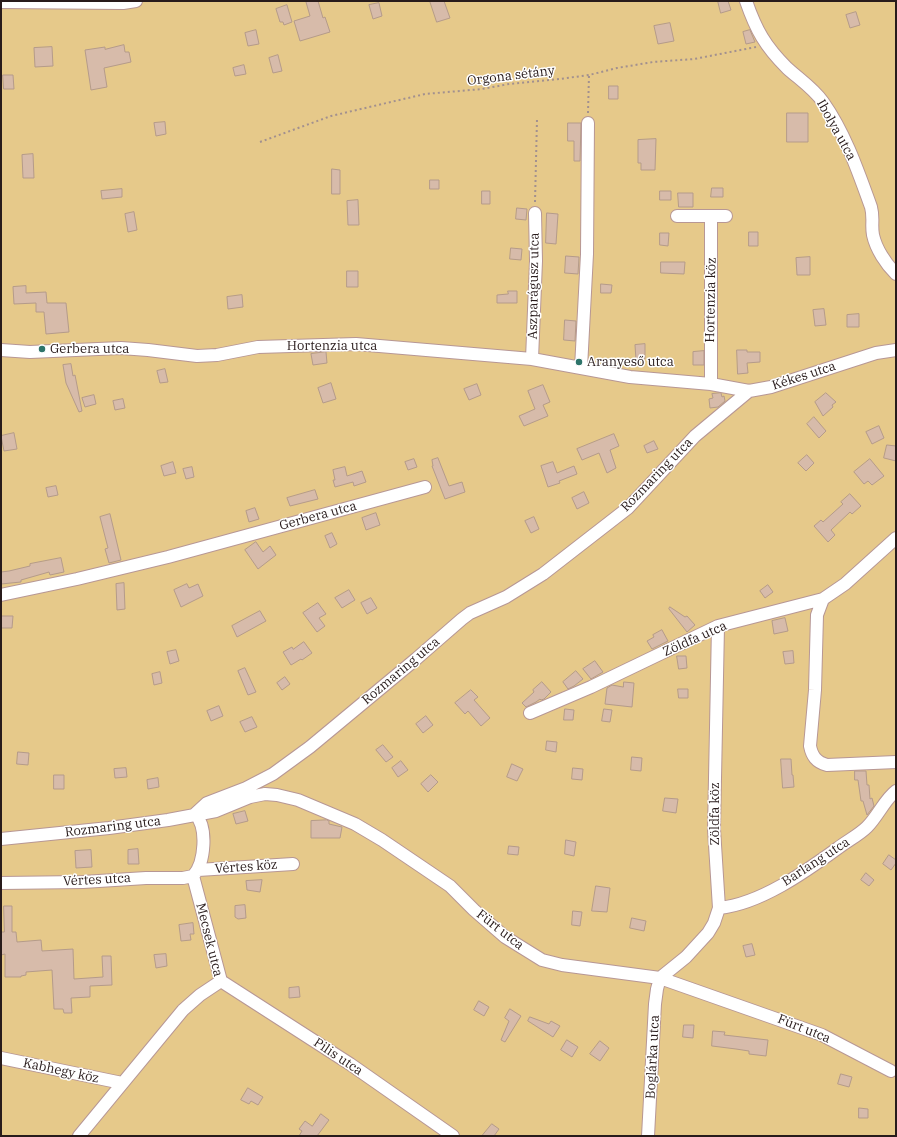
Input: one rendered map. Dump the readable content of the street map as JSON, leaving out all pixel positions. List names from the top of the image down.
{
  "streets": {
    "street": [
      "Ibolya utca",
      "Aszparágusz utca",
      "Hortenzia köz",
      "Hortenzia utca",
      "Kékes utca",
      "Rozmaring utca",
      "Gerbera utca",
      "Zöldfa utca",
      "Zöldfa köz",
      "Barlang utca",
      "Vértes köz",
      "Vértes utca",
      "Fürt utca",
      "Mecsek utca",
      "Pilis utca",
      "Boglárka utca",
      "Kabhegy köz"
    ],
    "path": ["Orgona sétány"]
  },
  "crossings": [
    ["Orgona sétány", "Ibolya utca"],
    ["Aszparágusz utca", "Hortenzia utca"],
    ["Hortenzia köz", "Hortenzia utca"],
    ["Hortenzia köz", "Kékes utca"],
    ["Hortenzia utca", "Kékes utca"],
    ["Kékes utca", "Rozmaring utca"],
    ["Rozmaring utca", "Fürt utca"],
    ["Rozmaring utca", "Mecsek utca"],
    ["Zöldfa utca", "Zöldfa köz"],
    ["Zöldfa köz", "Barlang utca"],
    ["Zöldfa köz", "Fürt utca"],
    ["Zöldfa köz", "Boglárka utca"],
    ["Vértes köz", "Vértes utca"],
    ["Vértes köz", "Mecsek utca"],
    ["Vértes utca", "Mecsek utca"],
    ["Fürt utca", "Mecsek utca"],
    ["Fürt utca", "Boglárka utca"],
    ["Mecsek utca", "Pilis utca"],
    ["Mecsek utca", "Kabhegy köz"]
  ],
  "places": ["Gerbera utca", "Aranyeső utca"]
}
